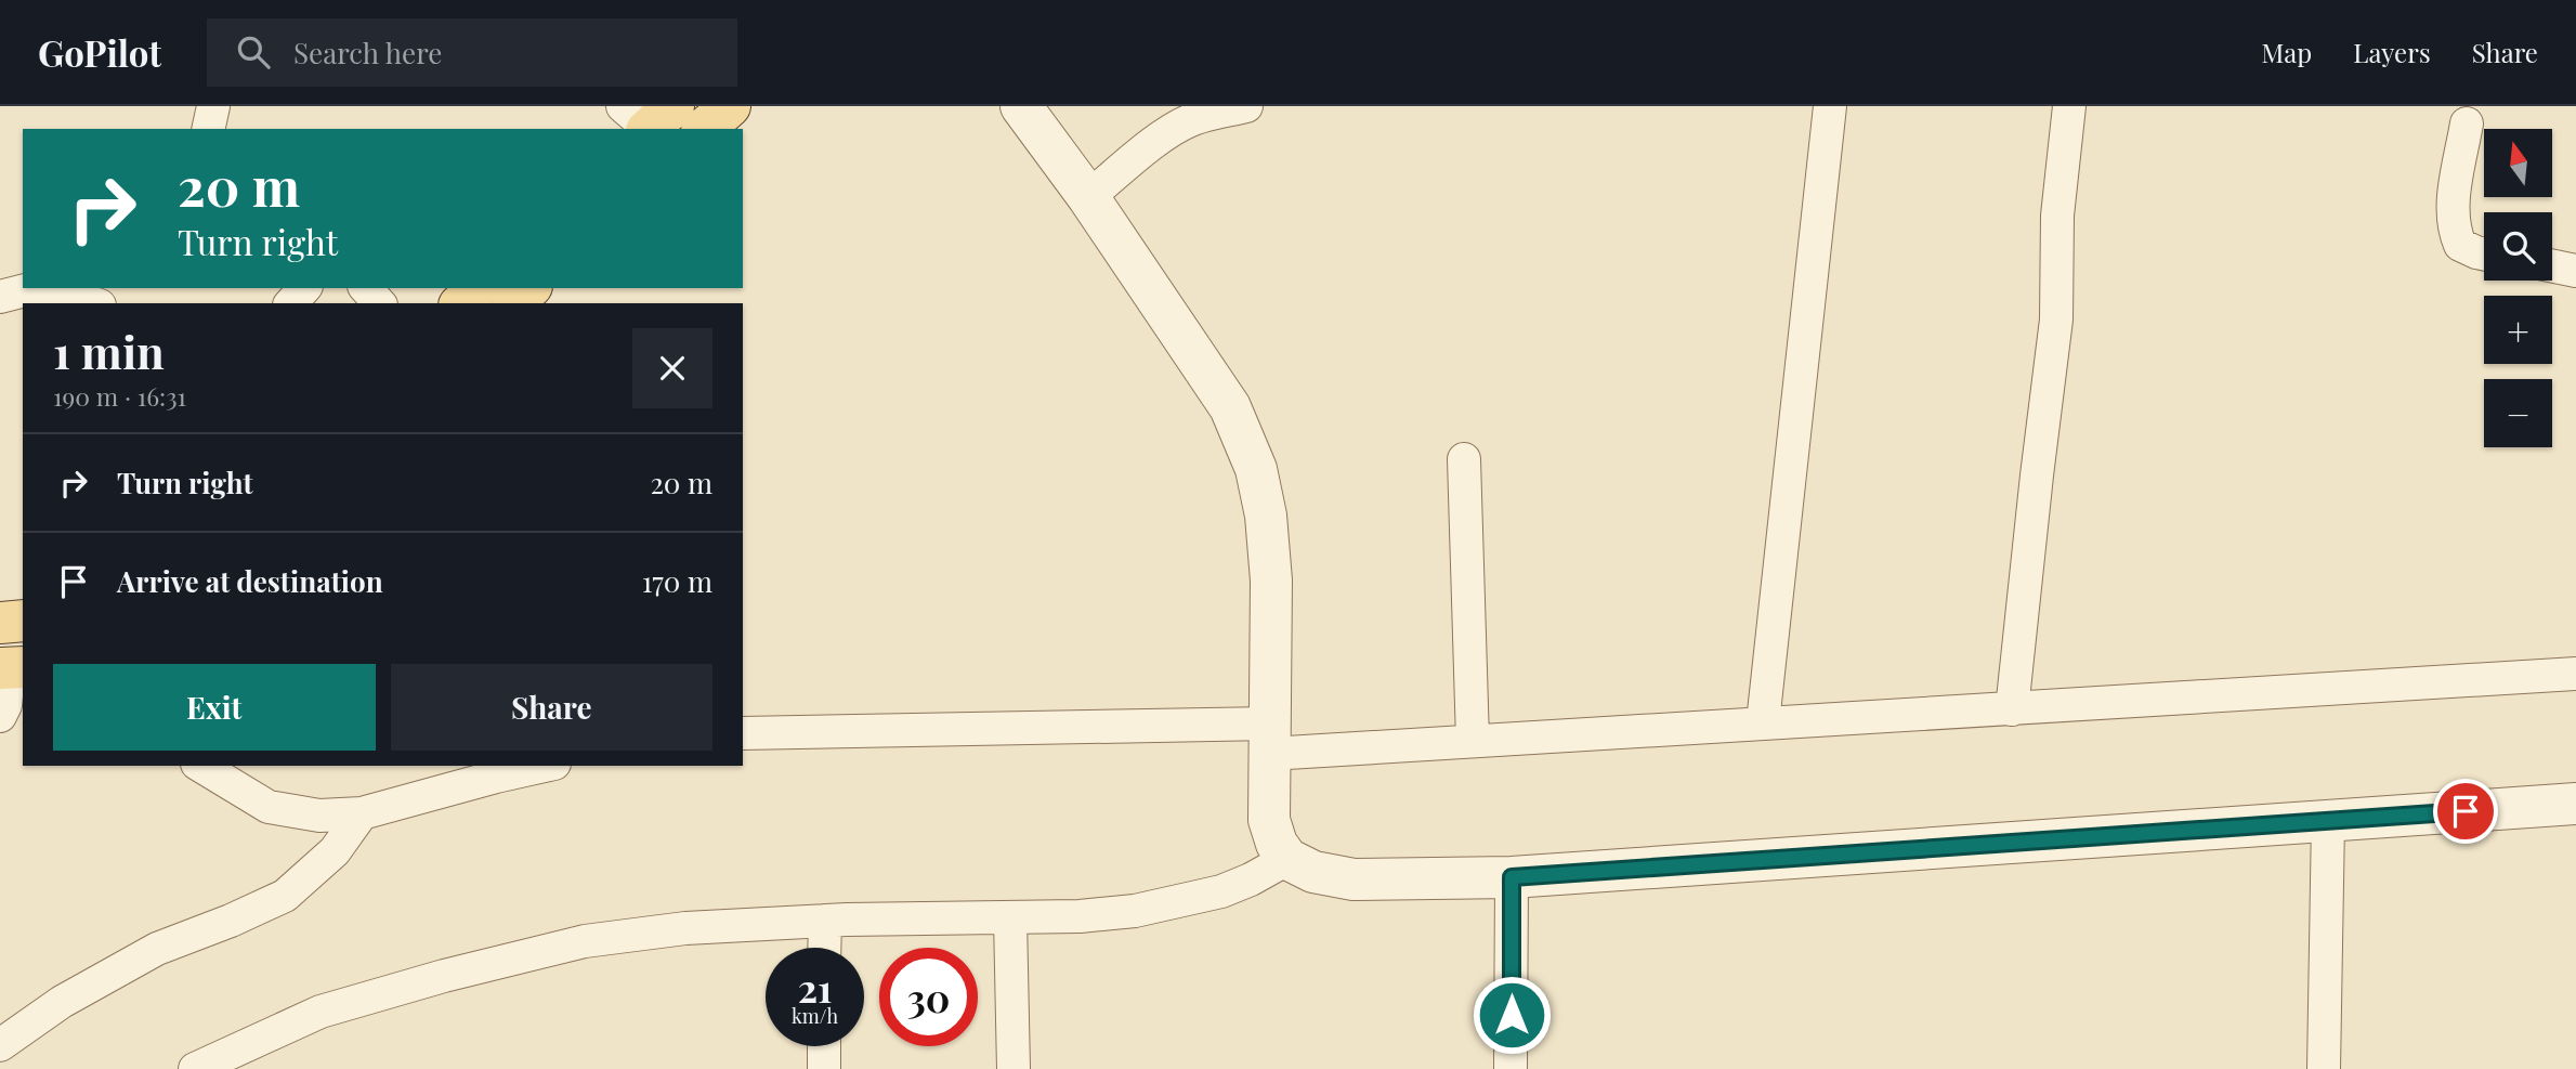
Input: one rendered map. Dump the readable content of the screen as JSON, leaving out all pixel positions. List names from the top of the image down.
{
  "north": "top",
  "page": {
    "header": "GoPilot",
    "search": "Search here",
    "nav": ["Map", "Layers", "Share"],
    "map_buttons": ["+", "−"],
    "turn": ["20 m", "Turn right"],
    "heading": ["1 min", "190 m · 16:31"],
    "list": [
      {
        "name": "Turn right",
        "value": "20 m"
      },
      {
        "name": "Arrive at destination",
        "value": "170 m"
      }
    ],
    "buttons": ["Exit", "Share"],
    "speed": "21 km/h",
    "limit": "30"
  }
}
